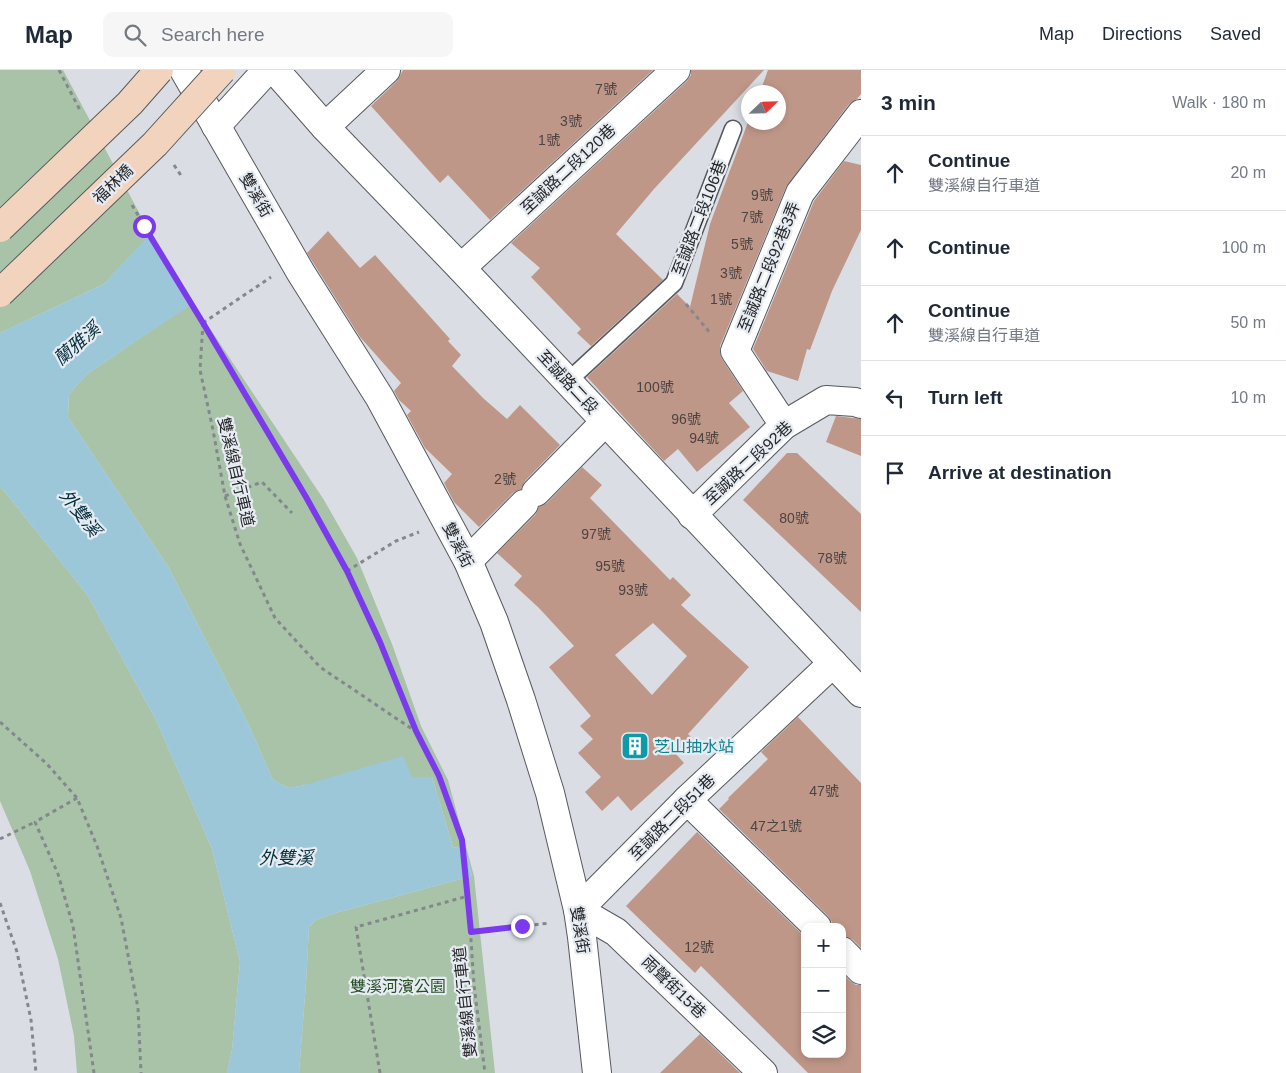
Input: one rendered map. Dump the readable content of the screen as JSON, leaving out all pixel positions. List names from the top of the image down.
{
  "streets": {
    "main road": ["福林橋"],
    "street": [
      "至誠路二段120巷",
      "雙溪街",
      "至誠路二段92巷3弄",
      "至誠路二段",
      "至誠路二段92巷",
      "至誠路二段51巷",
      "雨聲街15巷"
    ],
    "lane": ["至誠路二段106巷"],
    "path": ["雙溪線自行車道"]
  },
  "crossings": [
    ["至誠路二段120巷", "至誠路二段"],
    ["雙溪街", "至誠路二段51巷"],
    ["雙溪街", "雨聲街15巷"],
    ["至誠路二段106巷", "至誠路二段"],
    ["至誠路二段92巷3弄", "至誠路二段92巷"],
    ["至誠路二段", "至誠路二段92巷"],
    ["至誠路二段", "至誠路二段51巷"],
    ["至誠路二段51巷", "雨聲街15巷"]
  ],
  "water": ["蘭雅溪", "外雙溪"],
  "parks": ["雙溪河濱公園"],
  "places": {
    "building": ["芝山抽水站"]
  },
  "house_numbers": [
    "7號",
    "3號",
    "1號",
    "9號",
    "7號",
    "5號",
    "3號",
    "1號",
    "100號",
    "96號",
    "94號",
    "2號",
    "80號",
    "97號",
    "78號",
    "95號",
    "93號",
    "47號",
    "47之1號",
    "12號"
  ],
  "north": "top right",
  "page": {
    "header": "Map",
    "search": "Search here",
    "nav": ["Map", "Directions", "Saved"],
    "heading": ["3 min", "Walk · 180 m"],
    "list": [
      ["Continue", "雙溪線自行車道", "20 m"],
      ["Continue", "100 m"],
      ["Continue", "雙溪線自行車道", "50 m"],
      ["Turn left", "10 m"],
      "Arrive at destination"
    ],
    "map_buttons": ["+", "−"]
  }
}
